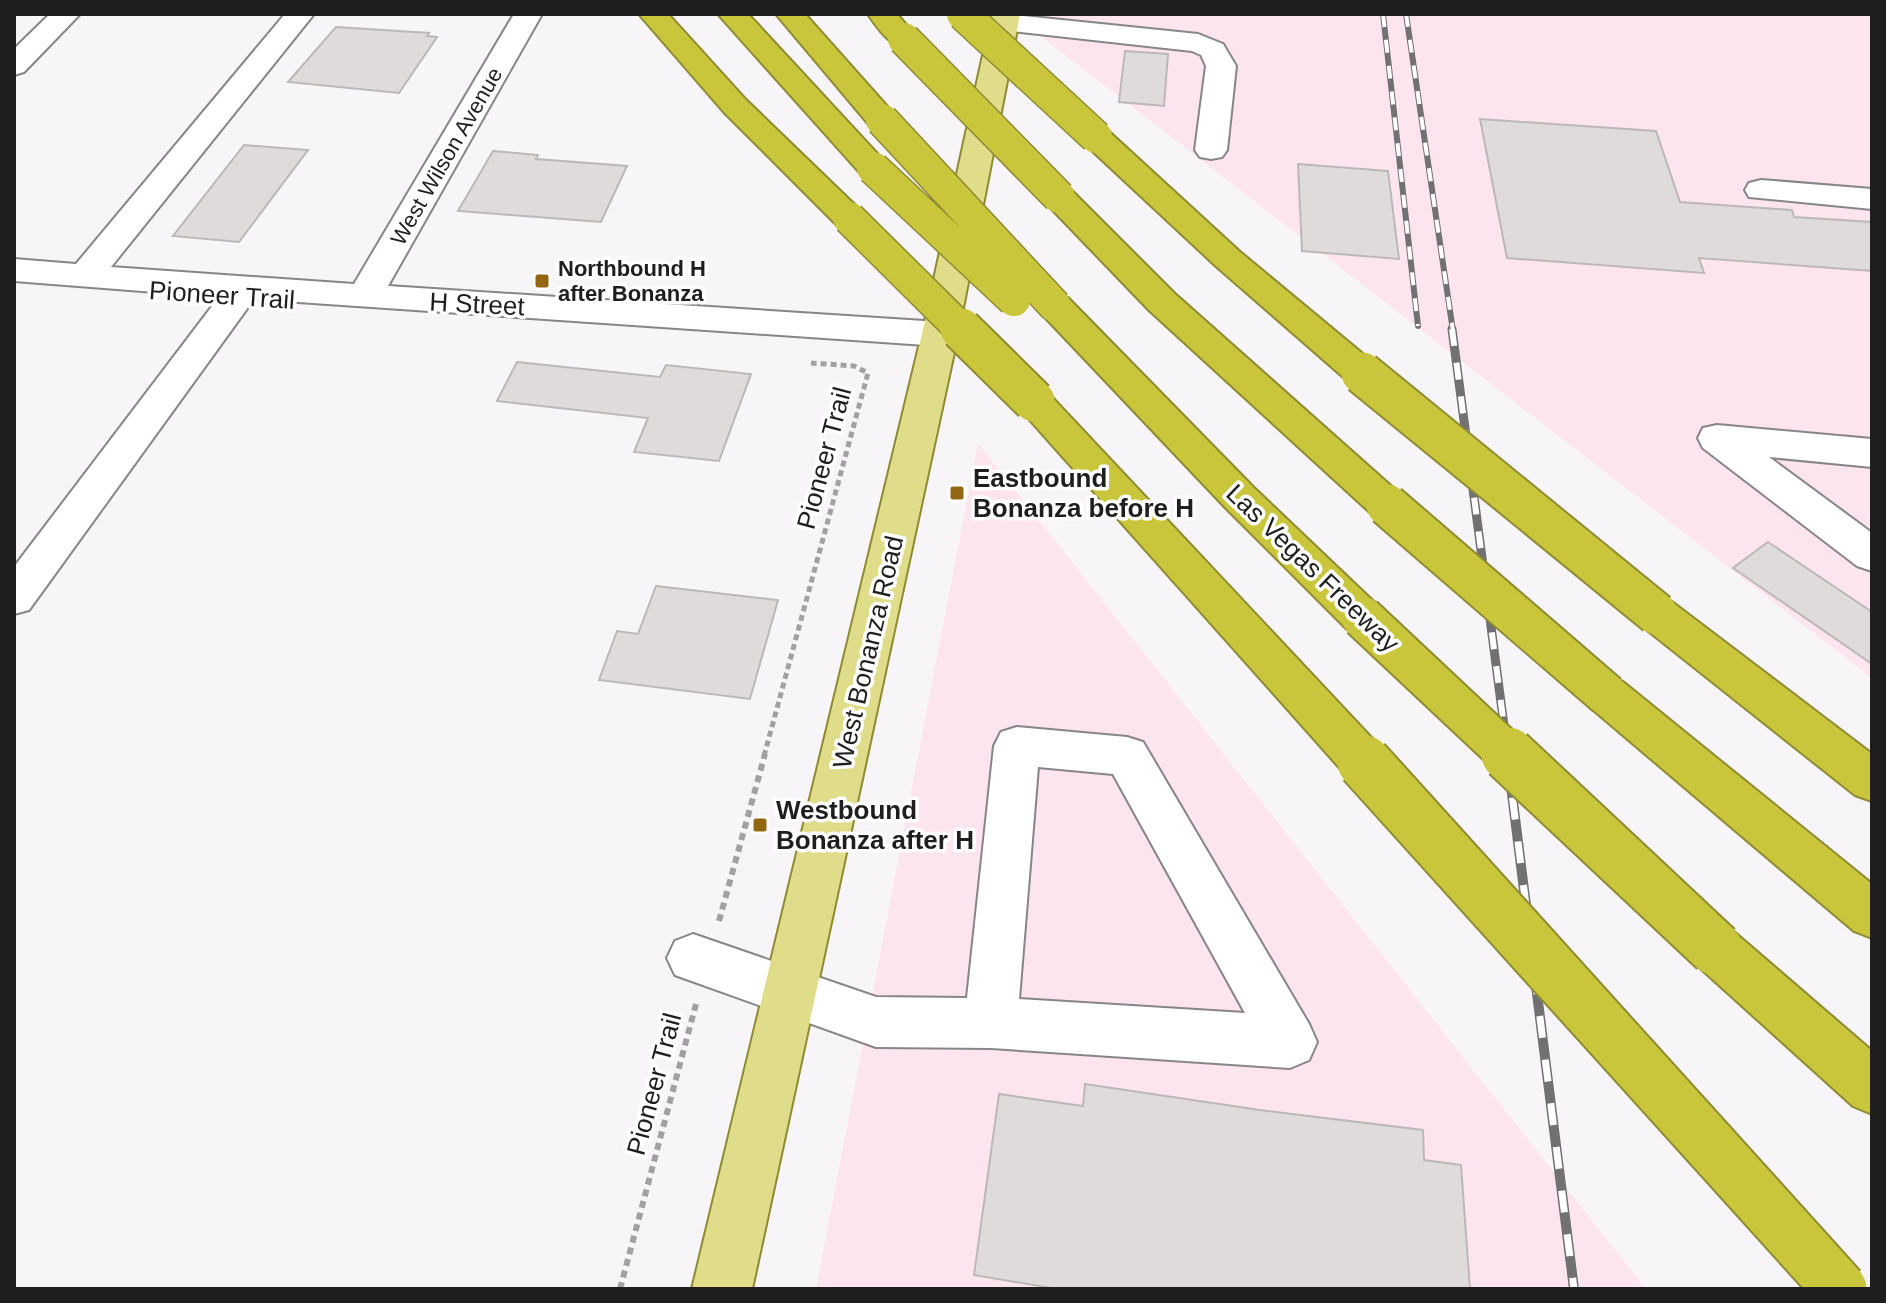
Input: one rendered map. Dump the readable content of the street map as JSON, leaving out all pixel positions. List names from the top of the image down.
{
  "streets": {
    "highway": ["Las Vegas Freeway"],
    "main road": ["West Bonanza Road"],
    "street": ["West Wilson Avenue", "H Street"],
    "path": ["Pioneer Trail"]
  },
  "crossings": [
    ["West Wilson Avenue", "H Street"],
    ["H Street", "West Bonanza Road"]
  ],
  "places": {
    "transit": ["Northbound H after Bonanza", "Eastbound Bonanza before H", "Westbound Bonanza after H"]
  }
}
